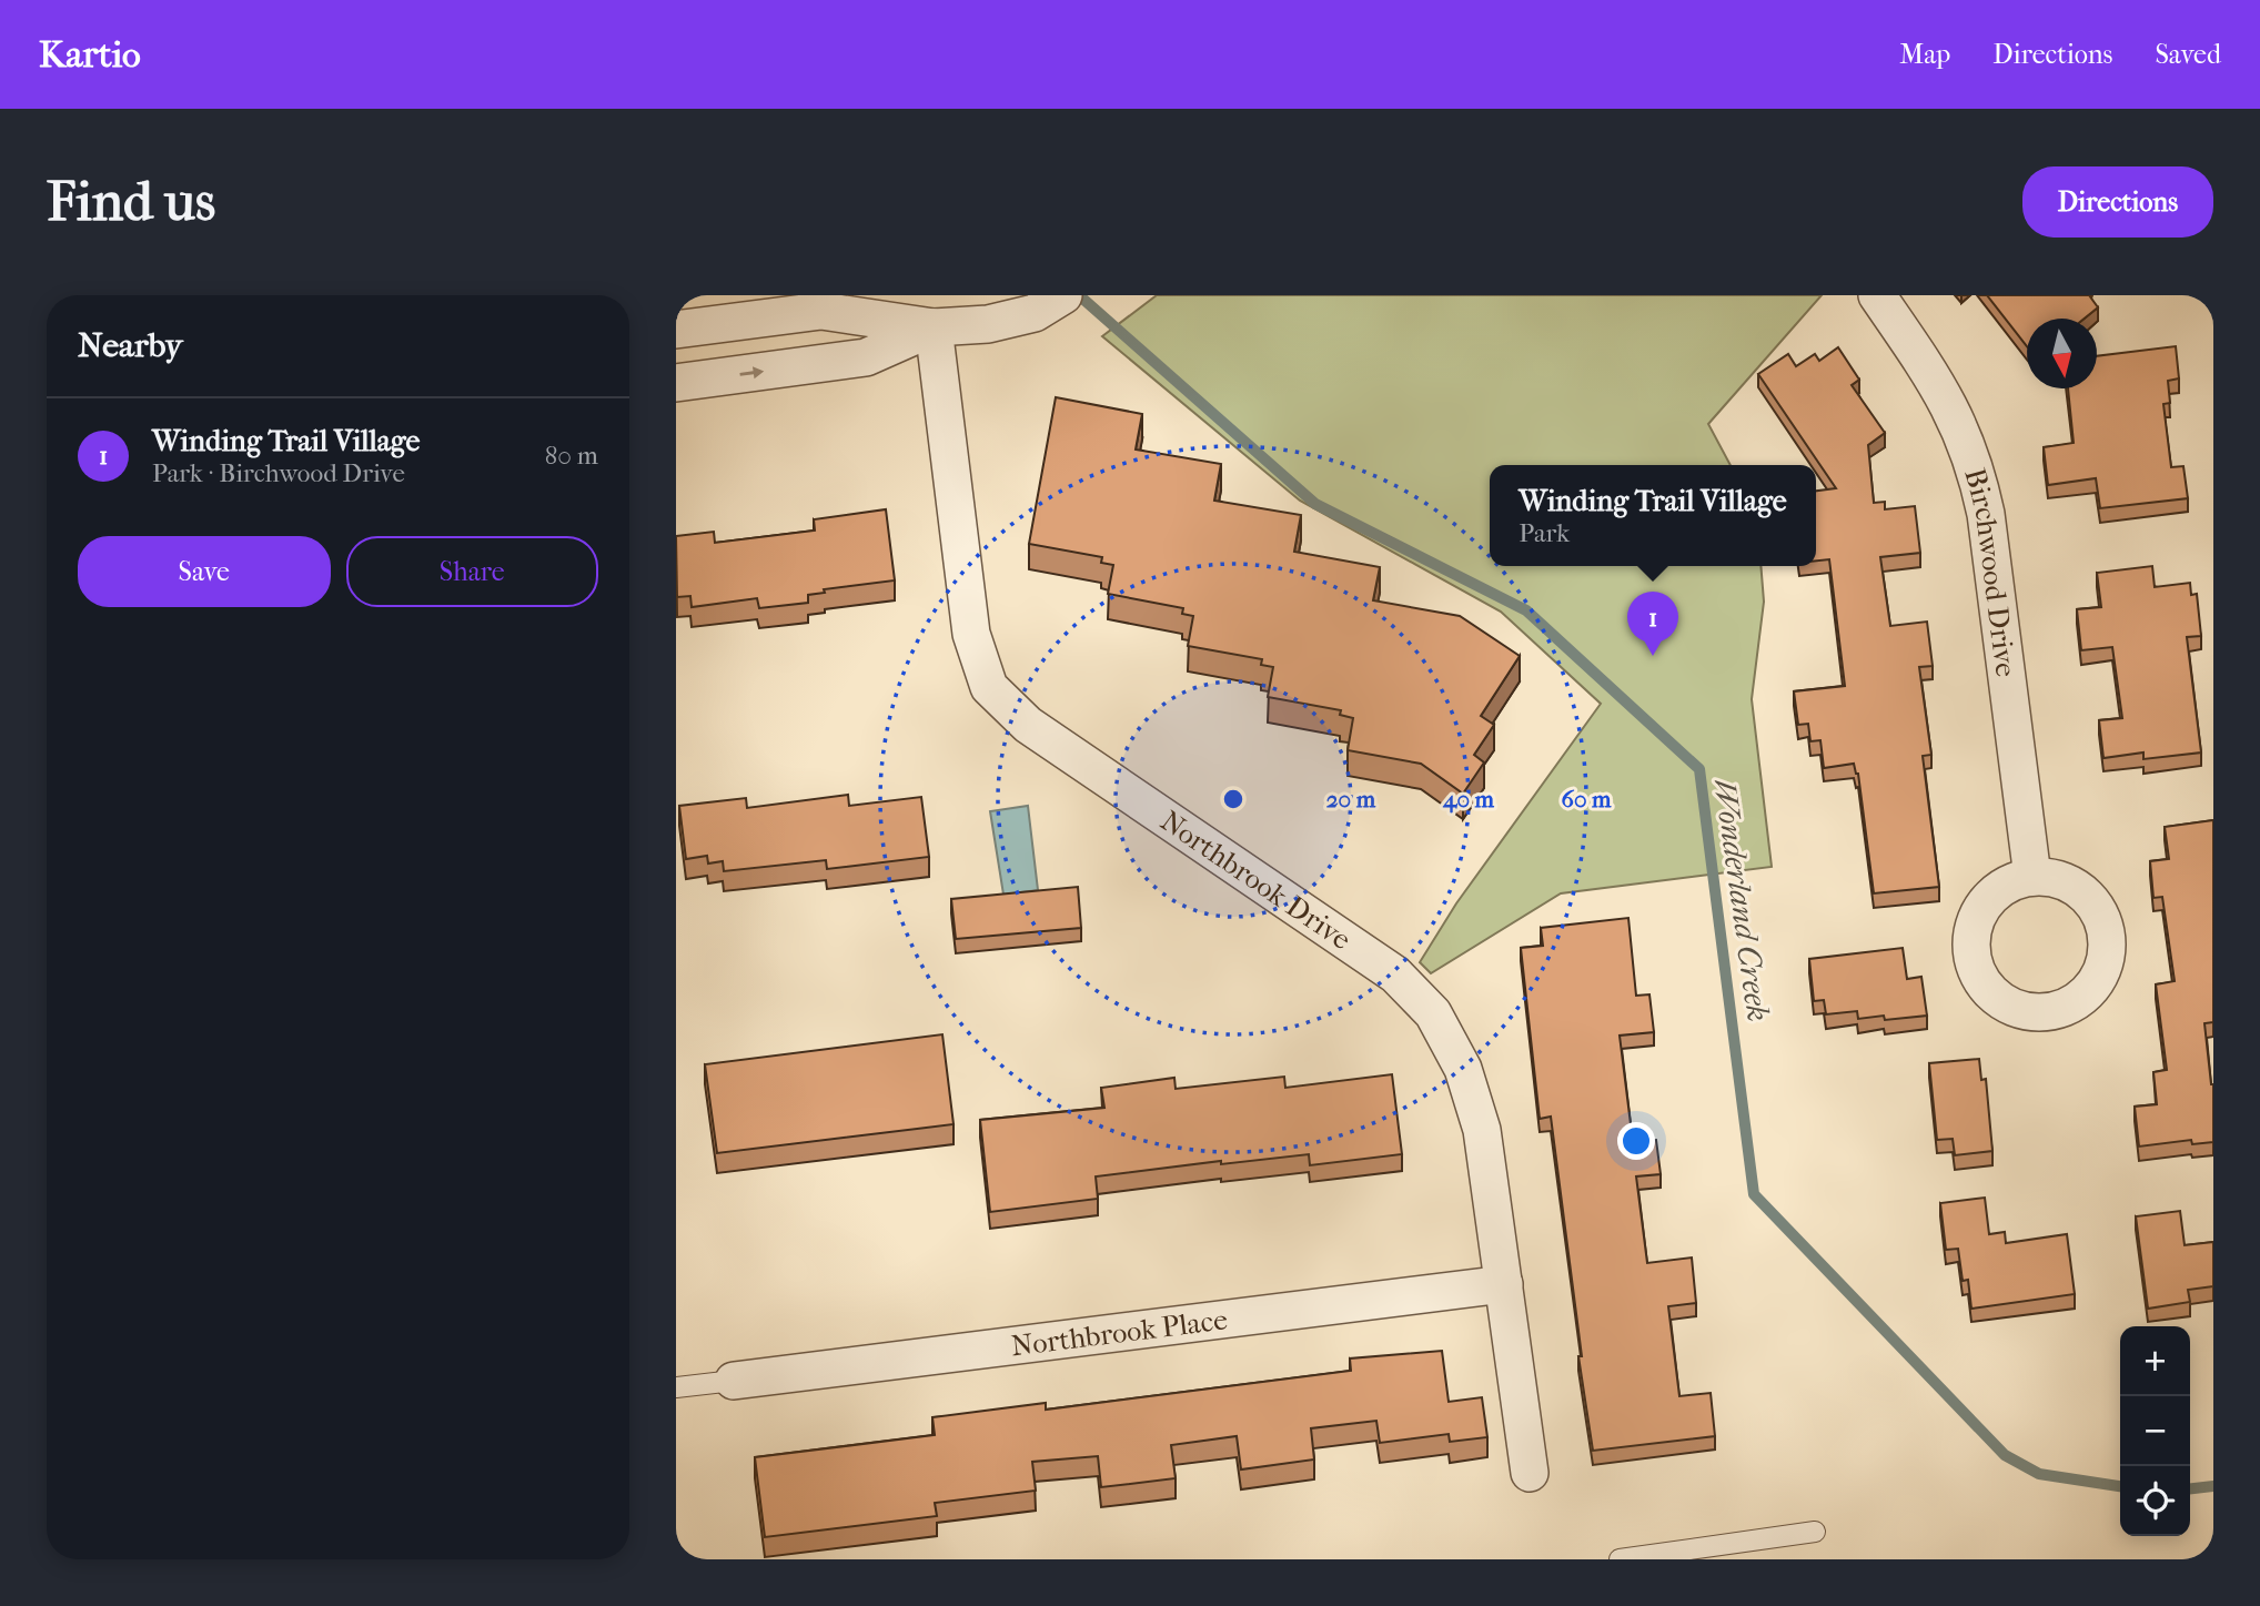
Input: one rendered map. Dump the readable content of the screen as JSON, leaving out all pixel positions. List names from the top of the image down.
{
  "streets": {
    "street": ["Birchwood Drive", "Northbrook Drive", "Northbrook Place"]
  },
  "crossings": [
    ["Northbrook Drive", "Northbrook Place"]
  ],
  "water": ["Wonderland Creek"],
  "north": "bottom",
  "page": {
    "header": "Kartio",
    "nav": ["Map", "Directions", "Saved"],
    "buttons": [
      "Directions",
      ["Save", "Share"]
    ],
    "title": "Find us",
    "heading": "Nearby",
    "list": [
      {
        "mark": "1",
        "name": "Winding Trail Village",
        "note": "Park · Birchwood Drive",
        "value": "80 m"
      }
    ],
    "popup": ["Winding Trail Village", "Park"],
    "pins": "1",
    "map_buttons": ["+", "−"]
  },
  "rings": ["20 m", "40 m", "60 m"]
}
